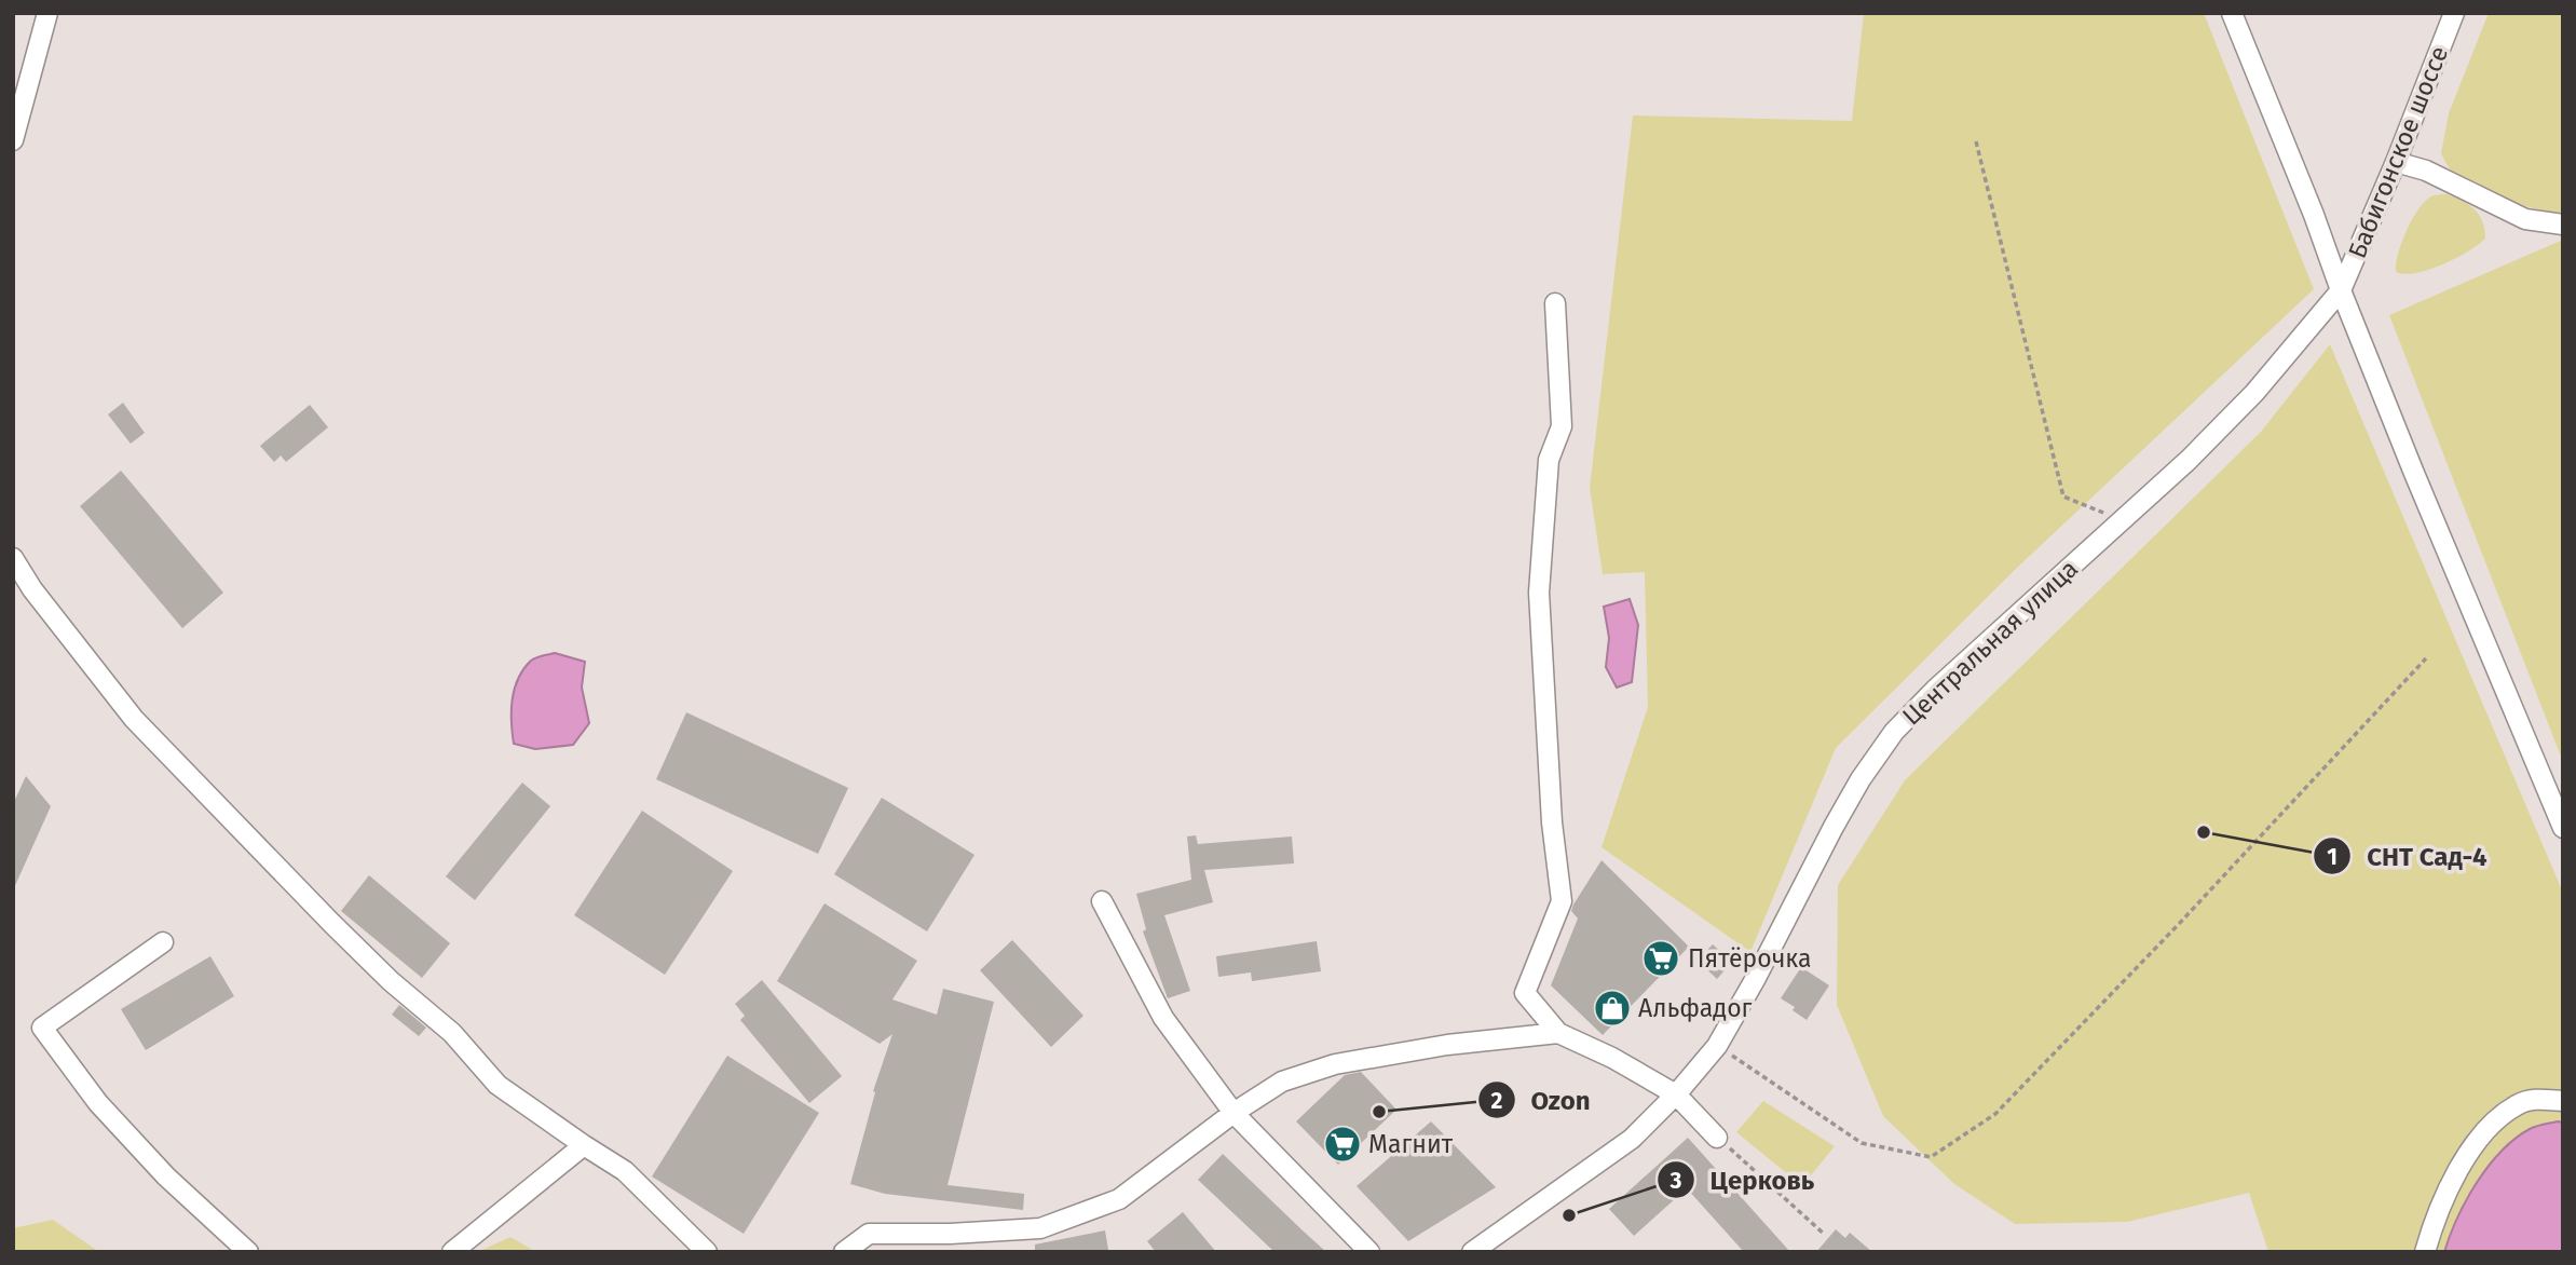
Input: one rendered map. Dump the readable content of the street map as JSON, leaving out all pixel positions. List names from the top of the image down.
{
  "streets": {
    "street": ["Бабигонское шоссе", "Центральная улица"]
  },
  "crossings": [
    ["Бабигонское шоссе", "Центральная улица"]
  ],
  "places": {
    "other": ["СНТ Сад-4", "Ozon", "Церковь"],
    "supermarket": ["Пятёрочка", "Магнит"],
    "shop": ["Альфадог"]
  }
}
